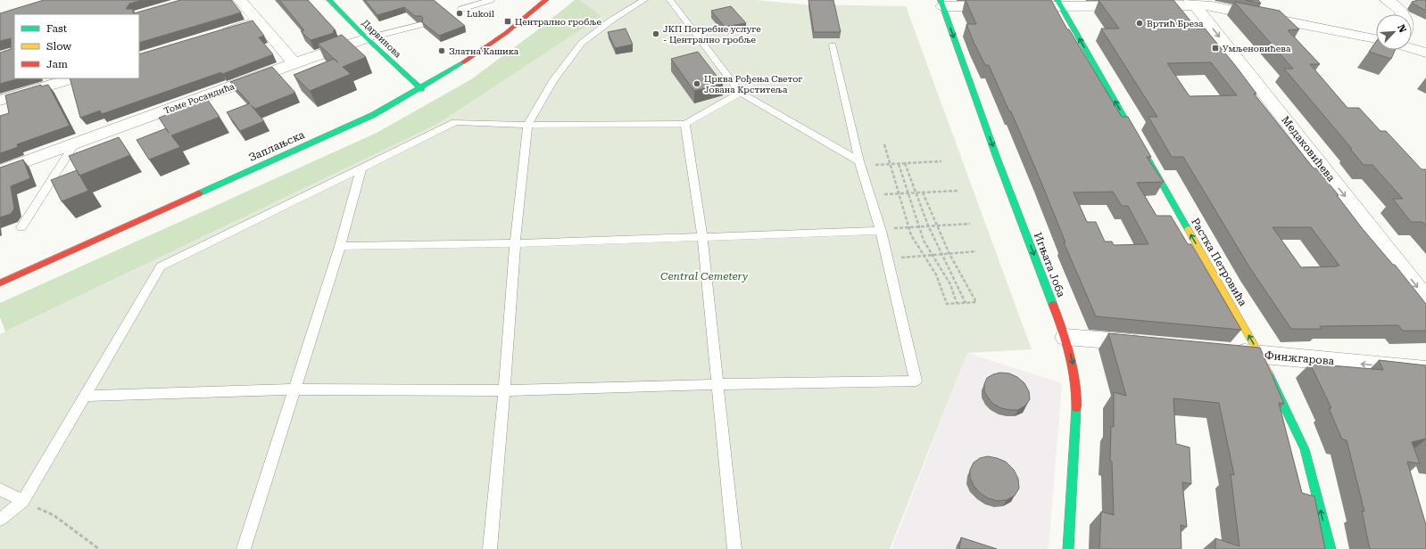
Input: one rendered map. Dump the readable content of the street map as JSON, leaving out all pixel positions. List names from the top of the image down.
{
  "streets": {
    "street": [
      "Дарвинова",
      "Томе Росандића",
      "Заплањска",
      "Медаковићева",
      "Растка Петровића",
      "Игњата Јоба",
      "Финжгарова"
    ]
  },
  "crossings": [
    ["Дарвинова", "Томе Росандића"],
    ["Дарвинова", "Заплањска"],
    ["Растка Петровића", "Финжгарова"]
  ],
  "one_way": [
    "Медаковићева",
    "Растка Петровића",
    "Игњата Јоба",
    "Финжгарова"
  ],
  "parks": ["Central Cemetery"],
  "places": {
    "other": [
      "Lukoil",
      "Вртић Бреза",
      "ЈКП Погребне услуге - Централно гробље",
      "Златна Кашика",
      "Црква Рођења Светог Јована Крститеља"
    ],
    "transit": ["Централно гробље", "Умљеновићева"]
  },
  "legend": ["Fast", "Slow", "Jam"],
  "north": "top right"
}
